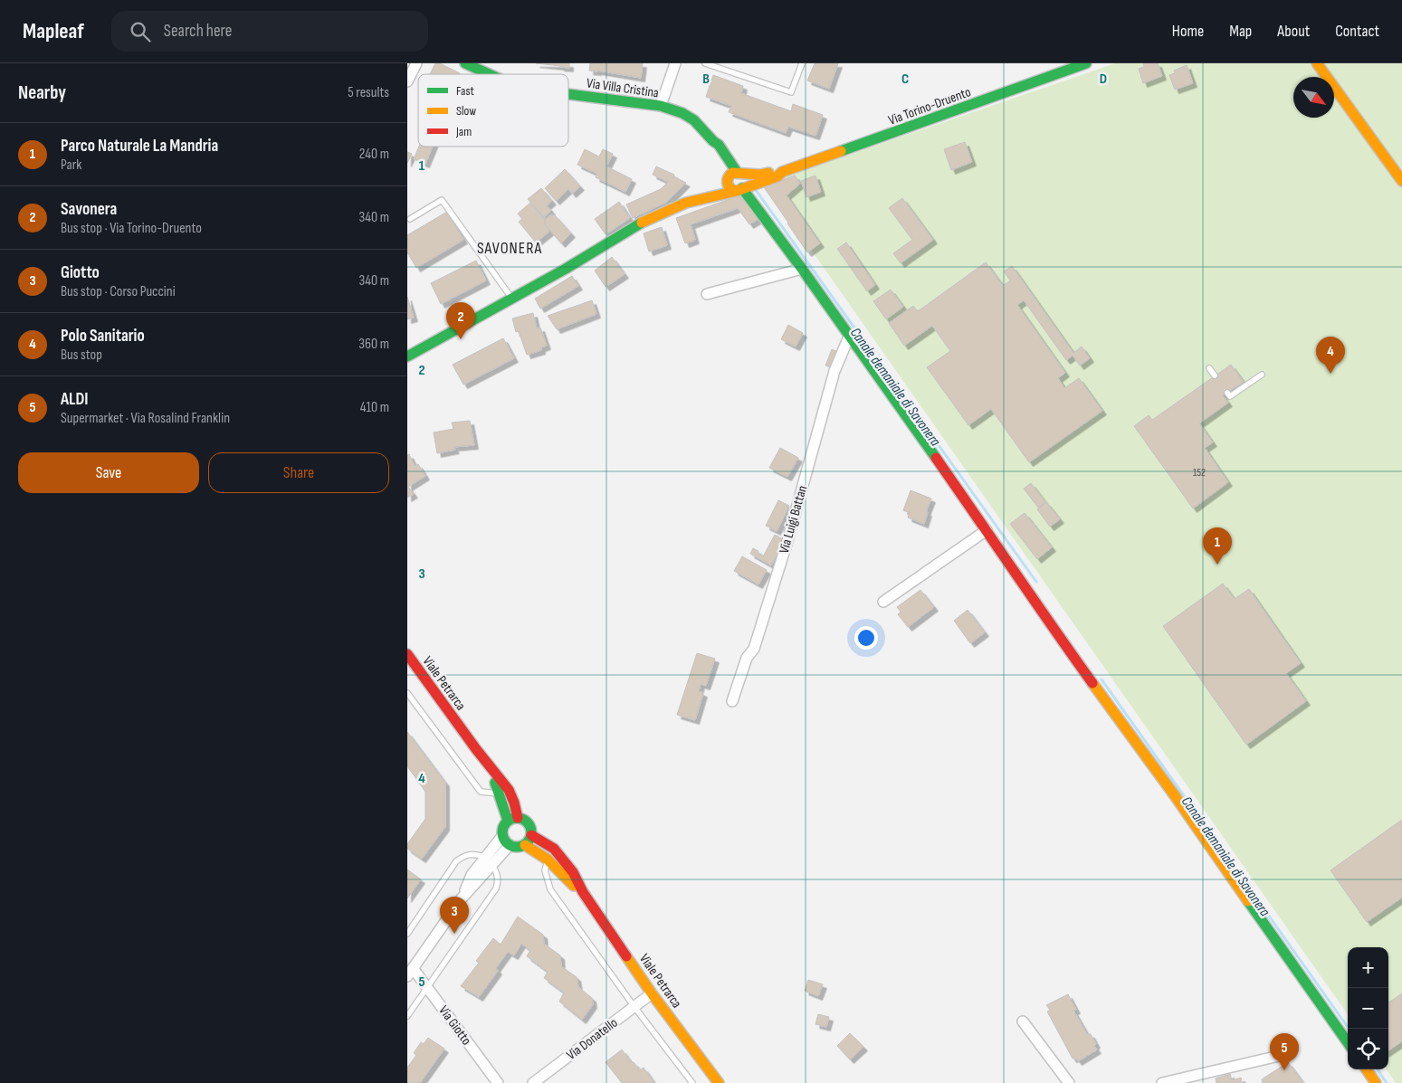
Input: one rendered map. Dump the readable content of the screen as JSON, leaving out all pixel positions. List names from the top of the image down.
{
  "streets": {
    "street": [
      "Via Villa Cristina",
      "Via Torino-Druento",
      "Via Luigi Battan",
      "Viale Petrarca",
      "Via Giotto",
      "Via Donatello"
    ]
  },
  "crossings": [
    ["Via Villa Cristina", "Via Torino-Druento"],
    ["Viale Petrarca", "Via Donatello"]
  ],
  "districts": ["SAVONERA"],
  "water": ["Canale demaniale di Savonera"],
  "house_numbers": ["152"],
  "legend": ["Fast", "Slow", "Jam"],
  "north": "bottom right",
  "page": {
    "header": "Mapleaf",
    "search": "Search here",
    "nav": [
      "Home",
      "Map",
      "About",
      "Contact"
    ],
    "heading": ["Nearby", "5 results"],
    "list": [
      {
        "mark": "1",
        "name": "Parco Naturale La Mandria",
        "note": "Park",
        "value": "240 m"
      },
      {
        "mark": "2",
        "name": "Savonera",
        "note": "Bus stop · Via Torino-Druento",
        "value": "340 m"
      },
      {
        "mark": "3",
        "name": "Giotto",
        "note": "Bus stop · Corso Puccini",
        "value": "340 m"
      },
      {
        "mark": "4",
        "name": "Polo Sanitario",
        "note": "Bus stop",
        "value": "360 m"
      },
      {
        "mark": "5",
        "name": "ALDI",
        "note": "Supermarket · Via Rosalind Franklin",
        "value": "410 m"
      }
    ],
    "pins": [
      "2",
      "4",
      "1",
      "3",
      "5"
    ],
    "buttons": ["Save", "Share"],
    "map_buttons": ["+", "−"]
  },
  "grid": {
    "columns": ["B", "C", "D"],
    "rows": [
      "1",
      "2",
      "3",
      "4",
      "5"
    ]
  }
}
